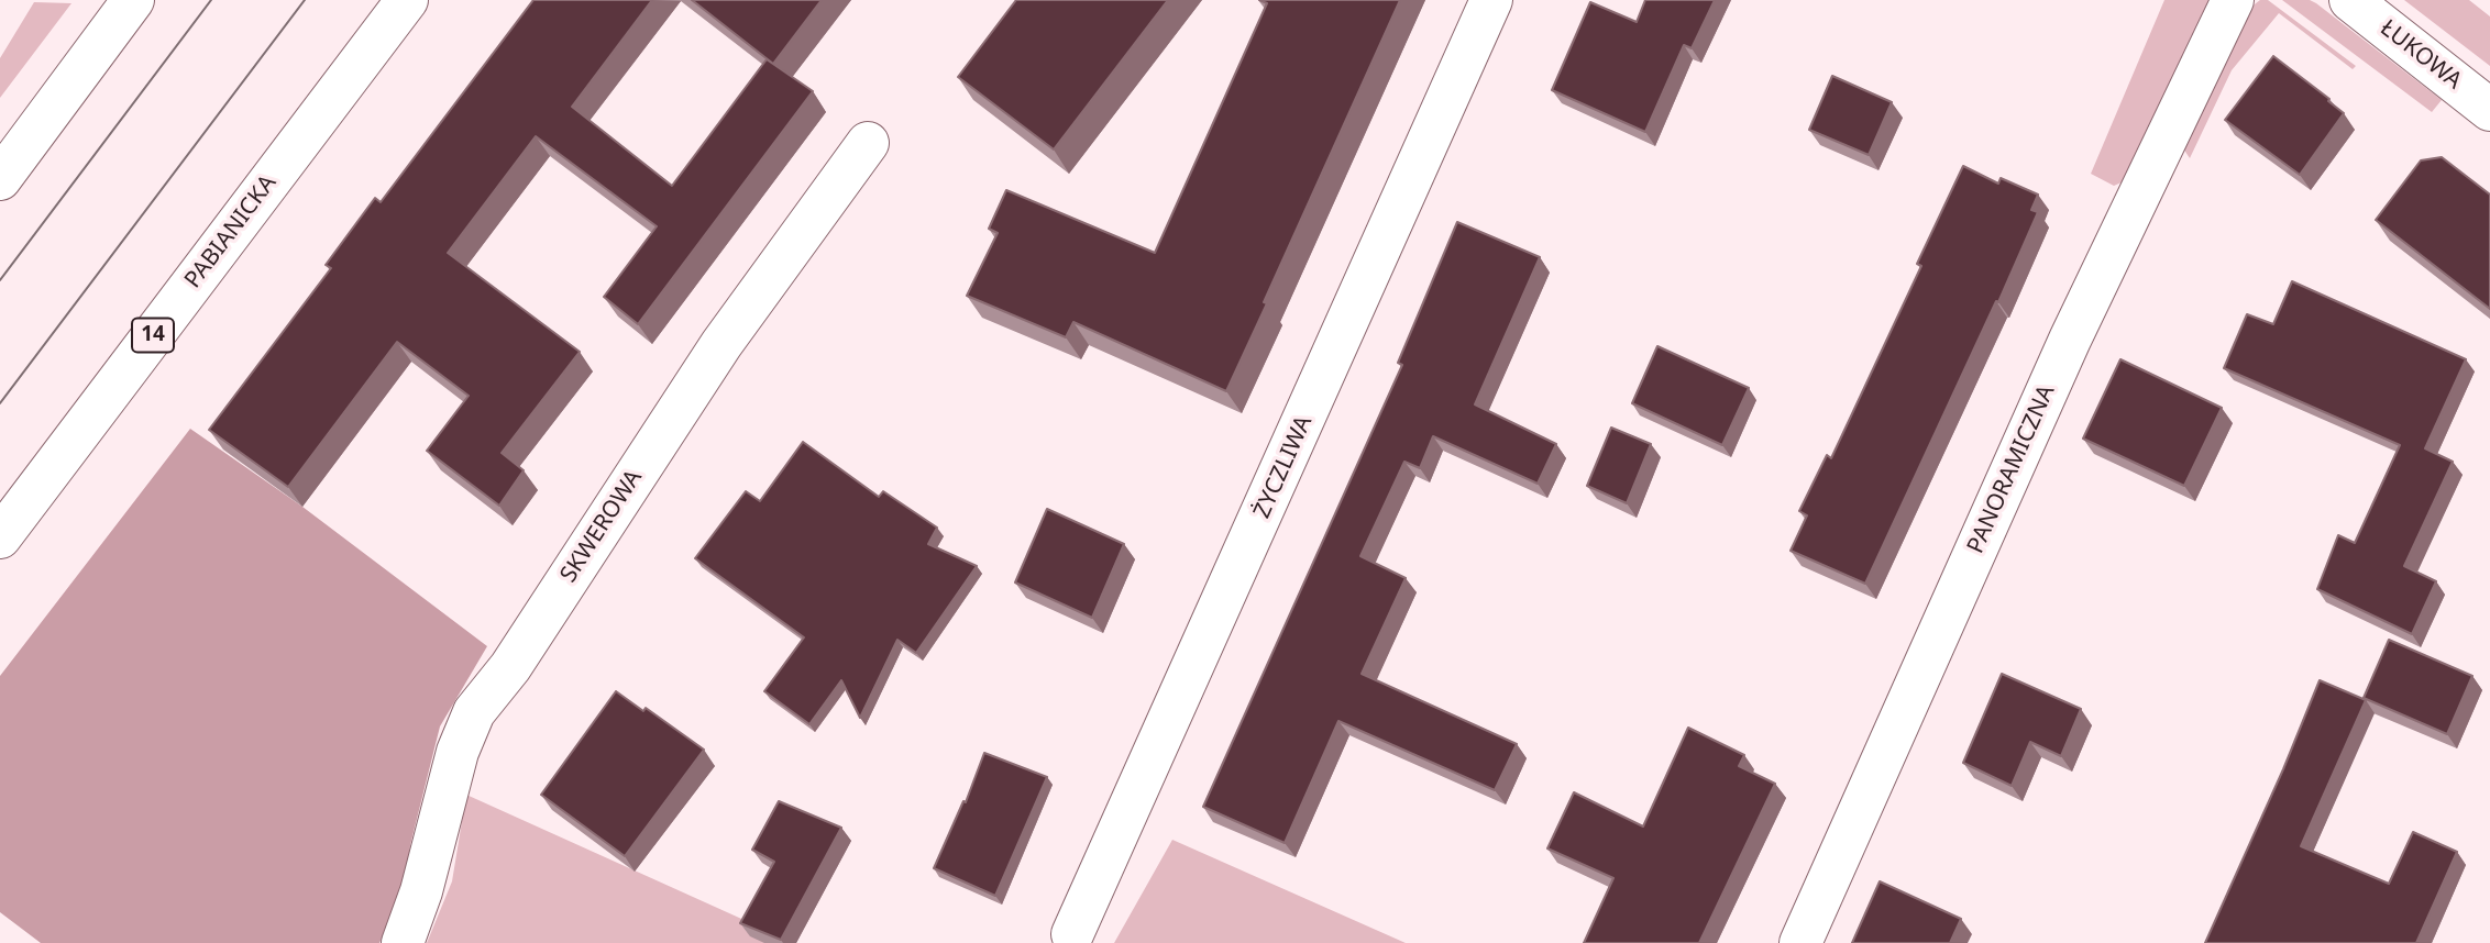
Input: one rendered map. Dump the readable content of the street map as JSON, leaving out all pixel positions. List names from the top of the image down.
{
  "streets": {
    "street": [
      "ŁUKOWA",
      "PABIANICKA",
      "14",
      "ŻYCZLIWA",
      "PANORAMICZNA",
      "SKWEROWA"
    ]
  }
}
